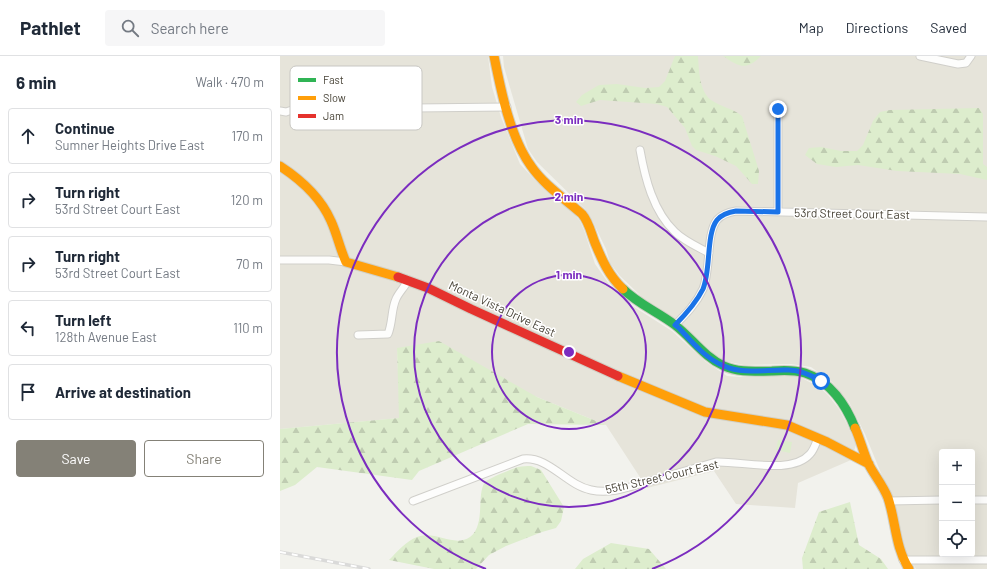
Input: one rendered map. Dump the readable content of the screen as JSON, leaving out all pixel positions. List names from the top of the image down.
{
  "streets": {
    "street": ["53rd Street Court East", "Monta Vista Drive East", "55th Street Court East"]
  },
  "crossings": [
    ["Monta Vista Drive East", "55th Street Court East"]
  ],
  "legend": ["Fast", "Slow", "Jam"],
  "page": {
    "header": "Pathlet",
    "search": "Search here",
    "nav": ["Map", "Directions", "Saved"],
    "heading": ["6 min", "Walk · 470 m"],
    "list": [
      ["Continue", "Sumner Heights Drive East", "170 m"],
      ["Turn right", "53rd Street Court East", "120 m"],
      ["Turn right", "53rd Street Court East", "70 m"],
      ["Turn left", "128th Avenue East", "110 m"],
      "Arrive at destination"
    ],
    "buttons": ["Save", "Share"],
    "map_buttons": ["+", "−"]
  },
  "rings": ["3 min", "2 min", "1 min"]
}
